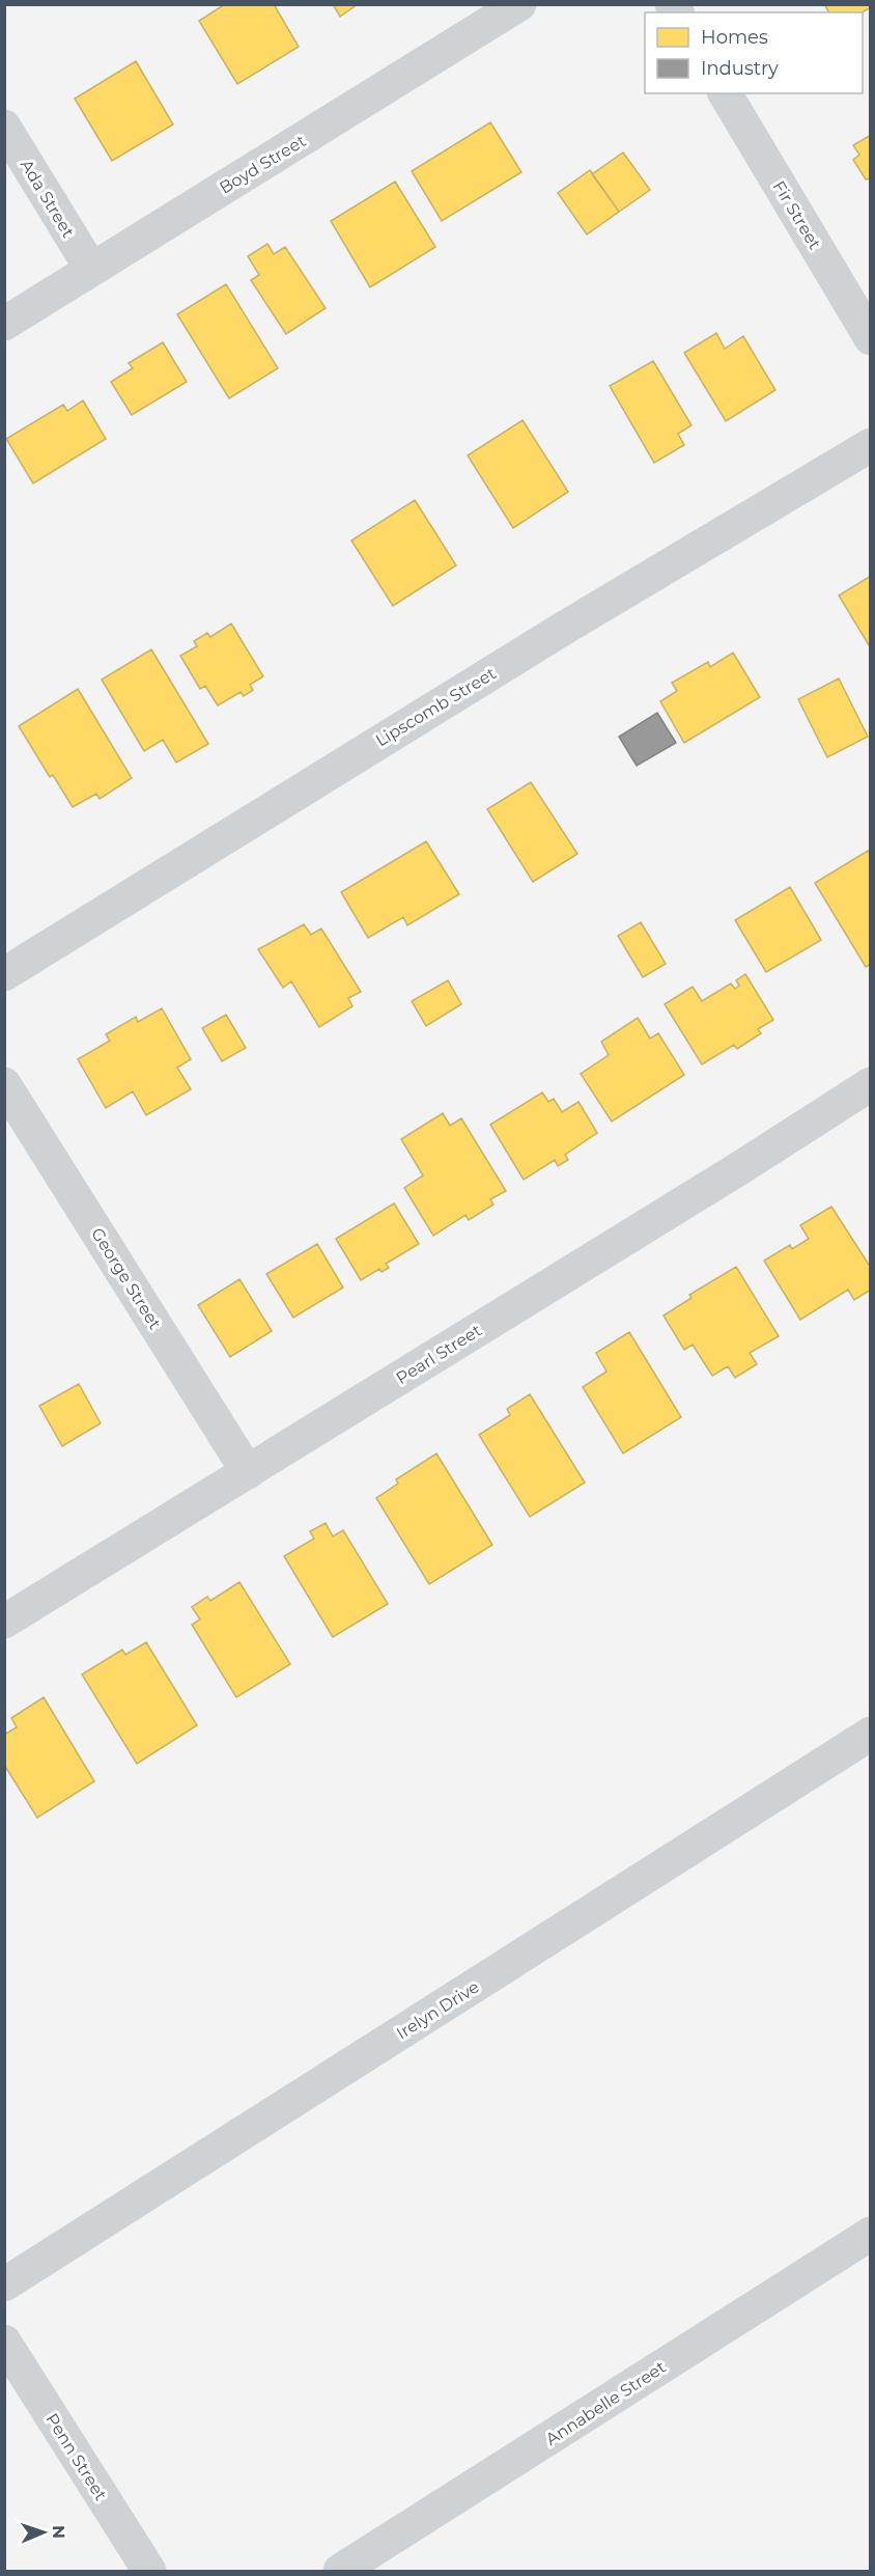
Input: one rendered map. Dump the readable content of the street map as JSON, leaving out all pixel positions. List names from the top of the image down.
{
  "streets": {
    "street": [
      "Boyd Street",
      "Ada Street",
      "Fir Street",
      "Lipscomb Street",
      "George Street",
      "Pearl Street",
      "Irelyn Drive",
      "Annabelle Street",
      "Penn Street"
    ]
  },
  "crossings": [
    ["Boyd Street", "Ada Street"],
    ["George Street", "Pearl Street"]
  ],
  "legend": ["Homes", "Industry"],
  "north": "right"
}
